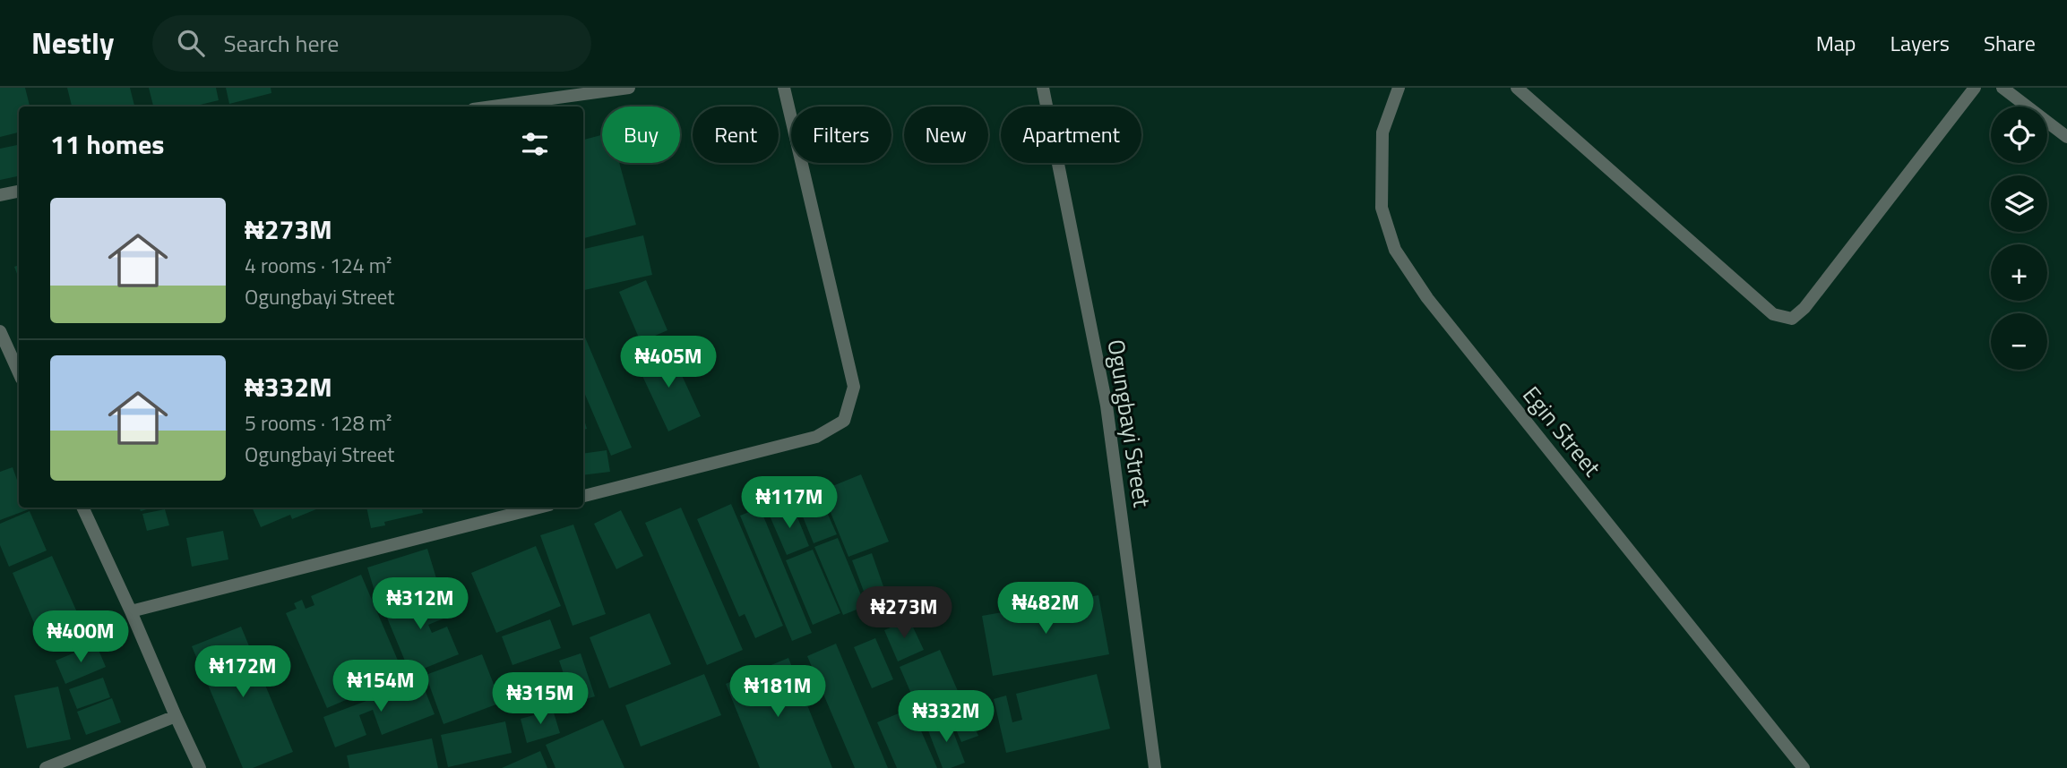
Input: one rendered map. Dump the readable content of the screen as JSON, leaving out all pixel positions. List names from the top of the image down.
{
  "streets": {
    "street": ["Ogungbayi Street", "Egin Street"]
  },
  "page": {
    "header": "Nestly",
    "search": "Search here",
    "nav": ["Map", "Layers", "Share"],
    "map_buttons": ["+", "−"],
    "chip": [
      "Buy",
      "Rent",
      "Filters",
      "New",
      "Apartment"
    ],
    "heading": "11 homes",
    "list": [
      {
        "name": "₦273M",
        "note": "4 rooms · 124 m² · Ogungbayi Street"
      },
      {
        "name": "₦332M",
        "note": "5 rooms · 128 m² · Ogungbayi Street"
      }
    ],
    "price": [
      "₦405M",
      "₦117M",
      "₦312M",
      "₦482M",
      "₦273M",
      "₦400M",
      "₦172M",
      "₦154M",
      "₦181M",
      "₦315M",
      "₦332M"
    ]
  }
}
